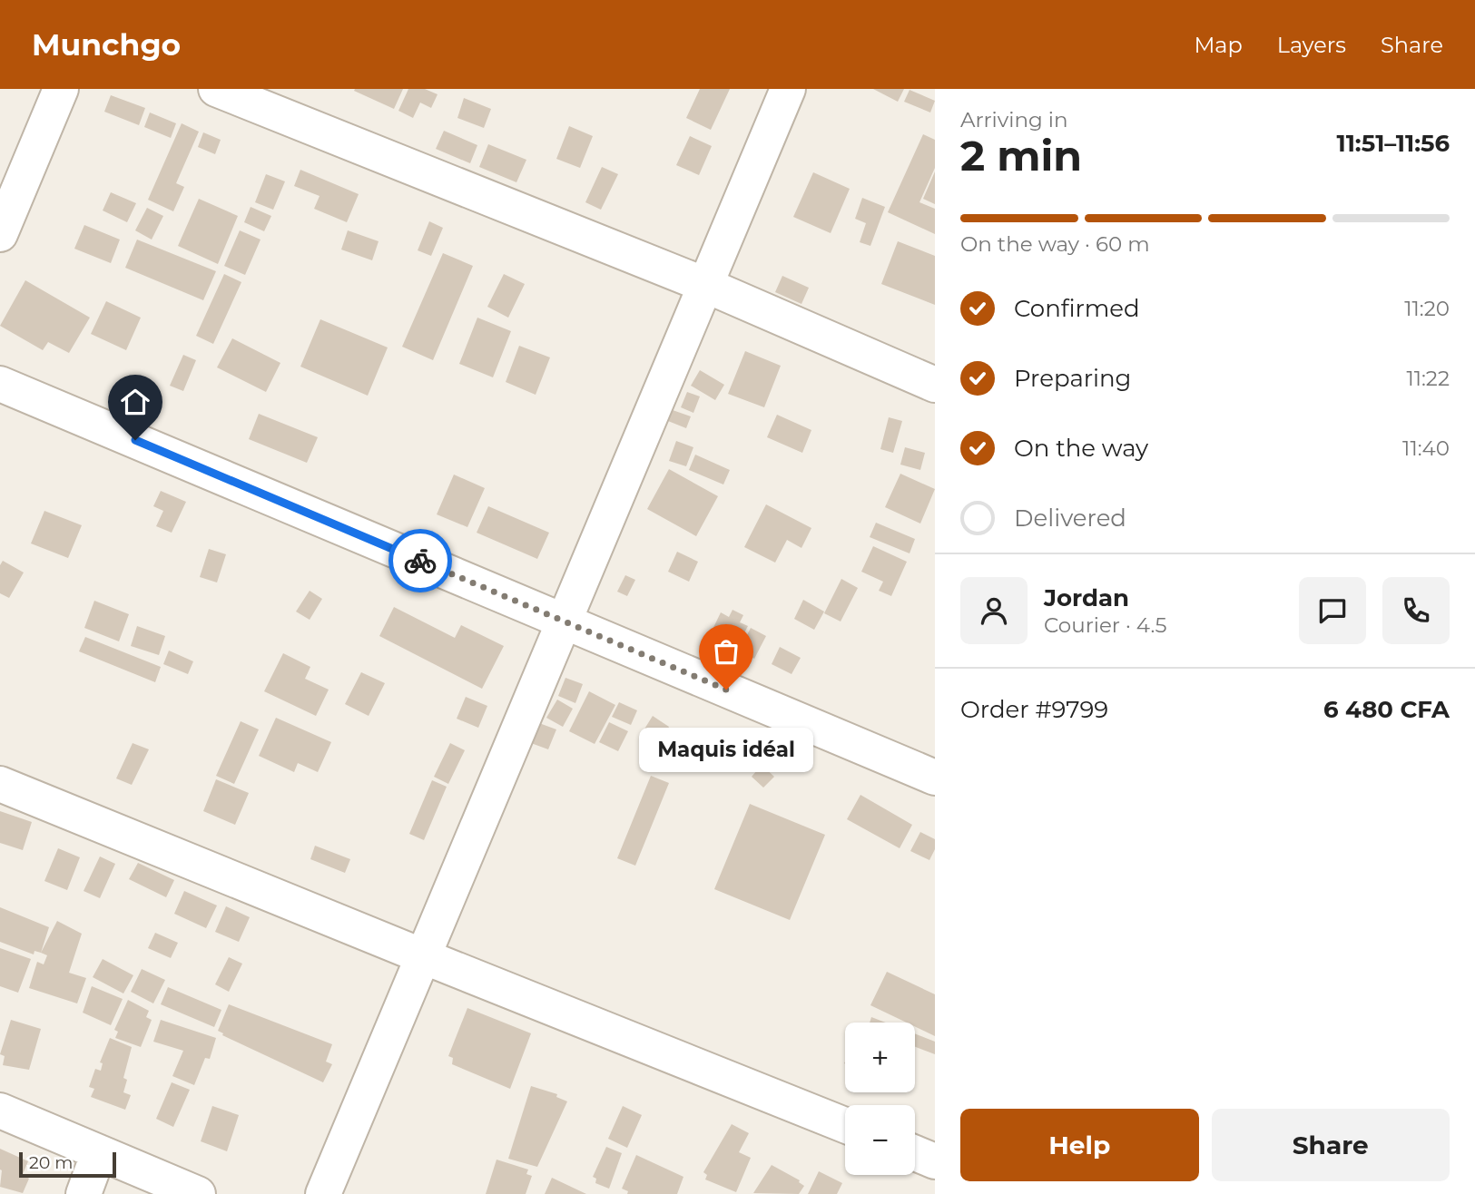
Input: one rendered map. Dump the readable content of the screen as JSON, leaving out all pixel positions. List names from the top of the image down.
{
  "places": ["Maquis idéal"],
  "scale_bar": "20 m",
  "page": {
    "header": "Munchgo",
    "nav": ["Map", "Layers", "Share"],
    "heading": ["2 min", "Arriving in", "11:51–11:56"],
    "panel": [
      "Jordan",
      "Courier · 4.5",
      "Order #9799",
      "6 480 CFA"
    ],
    "bar": "On the way · 60 m",
    "list": [
      ["Confirmed", "11:20"],
      ["Preparing", "11:22"],
      ["On the way", "11:40"],
      "Delivered"
    ],
    "bubble": "Maquis idéal",
    "map_buttons": ["+", "−"],
    "buttons": ["Help", "Share"],
    "scale": "20 m"
  }
}
